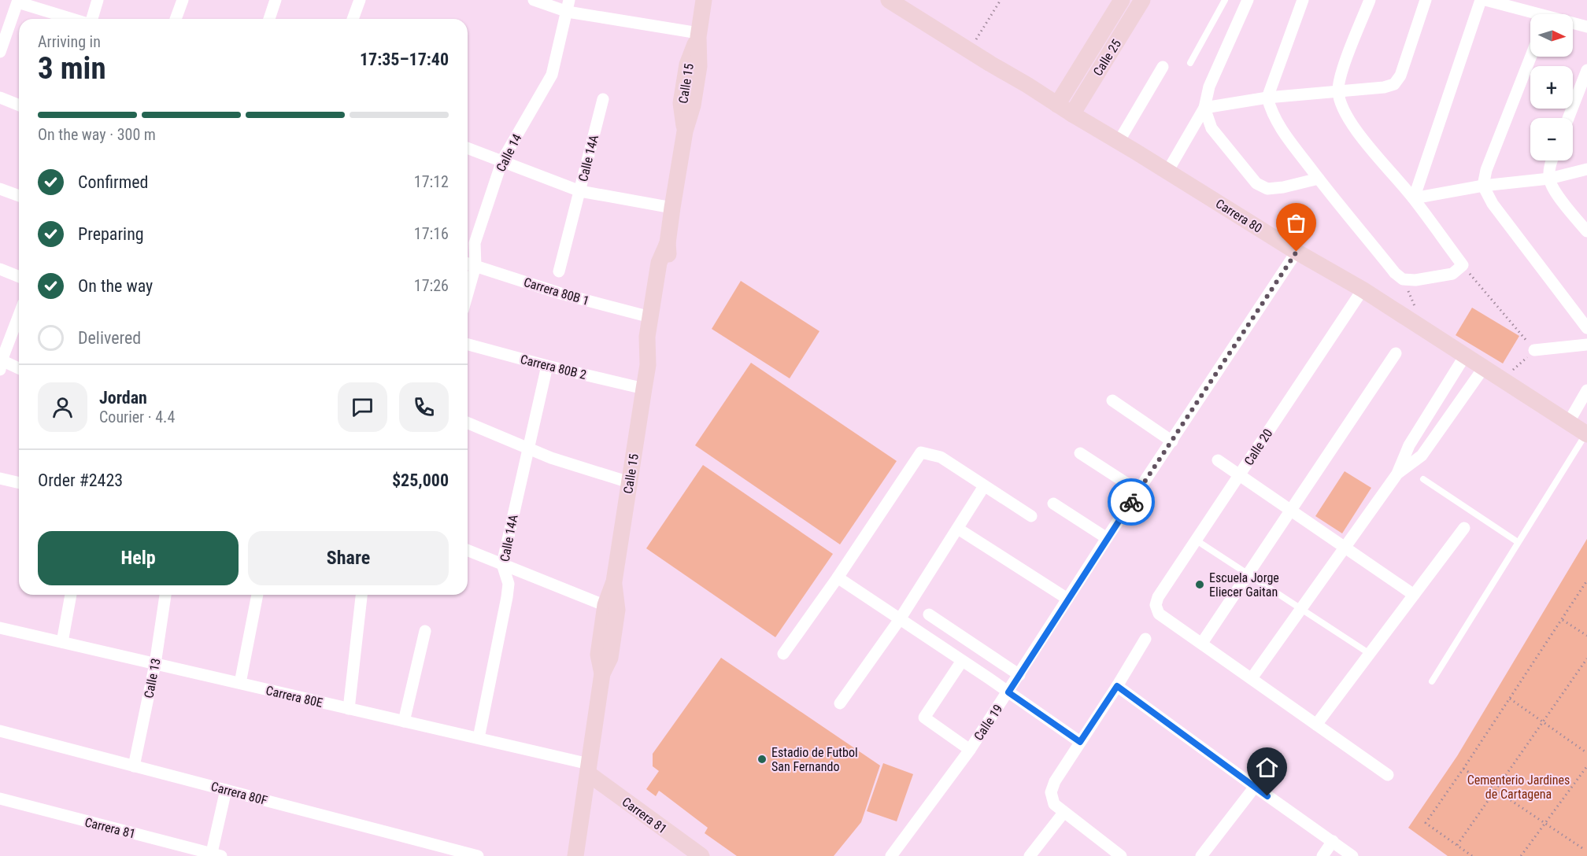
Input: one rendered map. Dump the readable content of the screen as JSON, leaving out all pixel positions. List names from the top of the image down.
{
  "streets": {
    "street": [
      "Calle 25",
      "Calle 15",
      "Calle 14",
      "Calle 14A",
      "Carrera 80",
      "Carrera 80B 1",
      "Carrera 80B 2",
      "Calle 20",
      "Calle 13",
      "Carrera 80E",
      "Calle 19",
      "Carrera 80F",
      "Carrera 81"
    ]
  },
  "crossings": [
    ["Calle 25", "Carrera 80"],
    ["Calle 15", "Carrera 80B 1"],
    ["Calle 15", "Carrera 80B 2"],
    ["Calle 15", "Carrera 80E"],
    ["Calle 15", "Carrera 81"],
    ["Calle 14", "Carrera 80B 1"],
    ["Calle 14A", "Carrera 80B 2"],
    ["Calle 14A", "Carrera 80E"],
    ["Carrera 80", "Calle 20"],
    ["Carrera 80", "Calle 19"],
    ["Calle 13", "Carrera 80E"],
    ["Calle 13", "Carrera 80F"],
    ["Carrera 80E", "Carrera 81"]
  ],
  "parks": ["Cementerio Jardines de Cartagena"],
  "places": ["Escuela Jorge Eliecer Gaitan", "Estadio de Futbol San Fernando"],
  "north": "right",
  "page": {
    "map_buttons": ["+", "−"],
    "heading": ["3 min", "Arriving in", "17:35–17:40"],
    "panel": [
      "Jordan",
      "Courier · 4.4",
      "Order #2423",
      "$25,000"
    ],
    "bar": "On the way · 300 m",
    "list": [
      ["Confirmed", "17:12"],
      ["Preparing", "17:16"],
      ["On the way", "17:26"],
      "Delivered"
    ],
    "buttons": ["Help", "Share"]
  }
}
